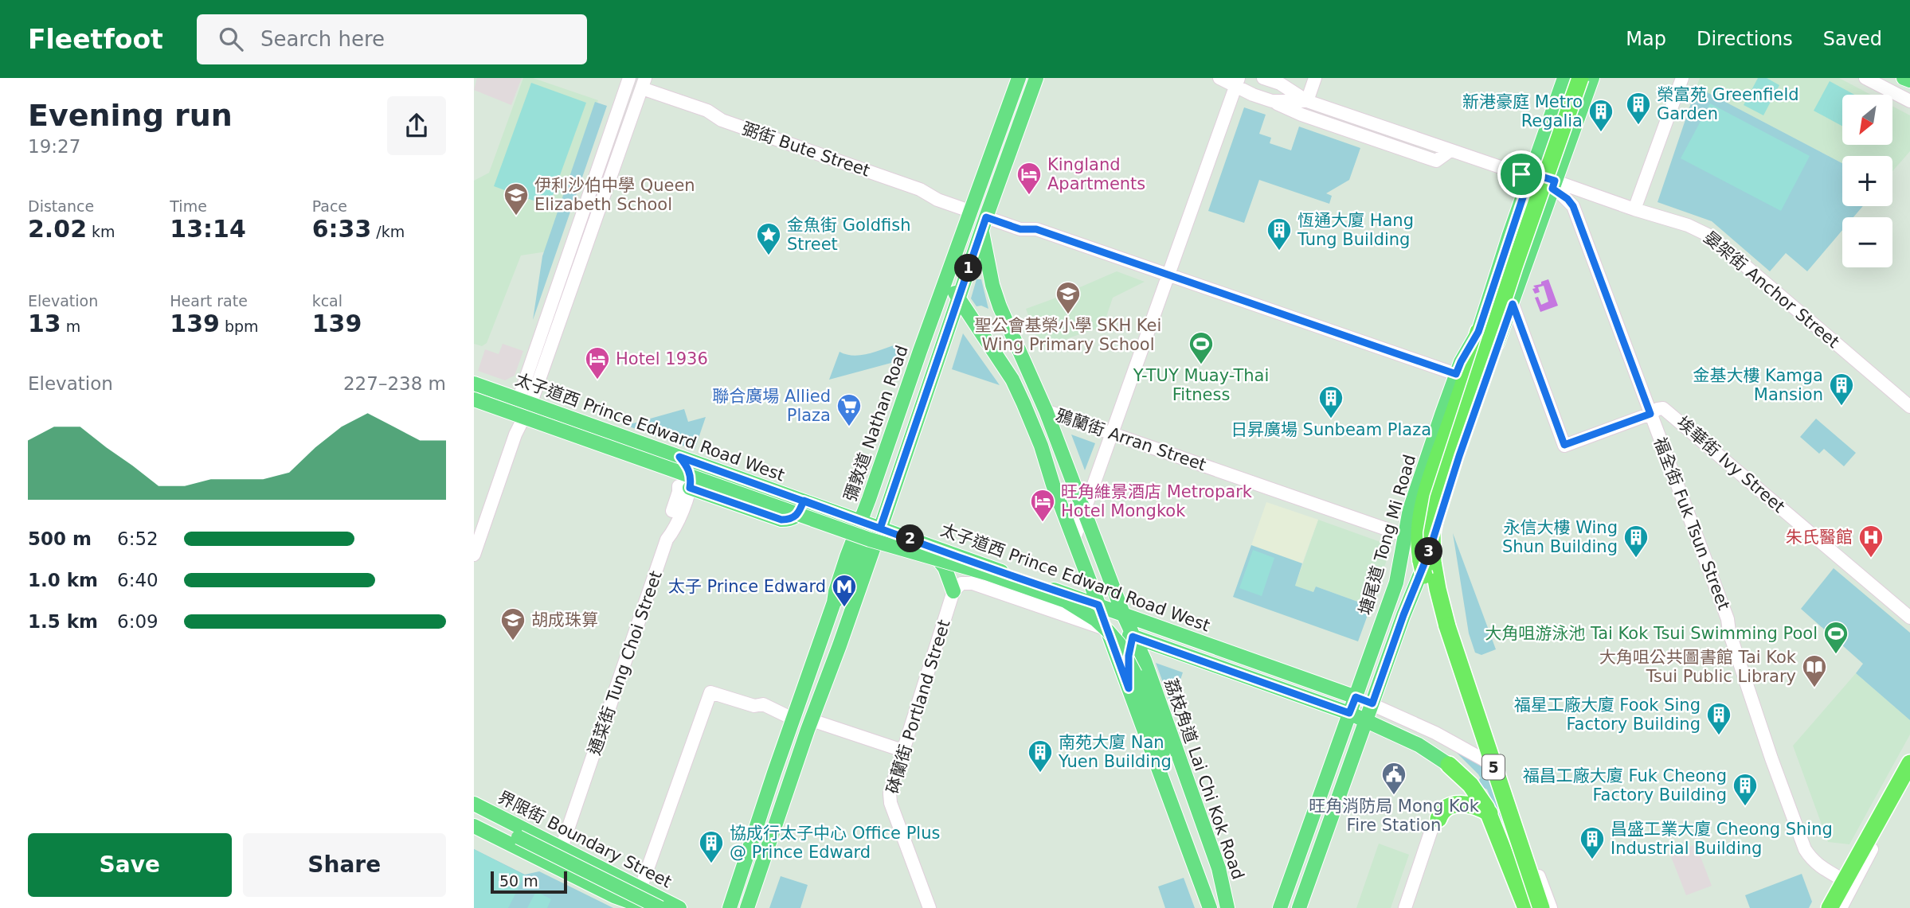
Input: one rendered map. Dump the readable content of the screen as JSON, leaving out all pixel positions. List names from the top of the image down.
{
  "streets": {
    "highway": ["5"],
    "main road": [
      "彌敦道 Nathan Road",
      "太子道西 Prince Edward Road West",
      "塘尾道 Tong Mi Road",
      "荔枝角道 Lai Chi Kok Road",
      "界限街 Boundary Street"
    ],
    "street": [
      "弼街 Bute Street",
      "晏架街 Anchor Street",
      "鴉蘭街 Arran Street",
      "埃華街 Ivy Street",
      "福全街 Fuk Tsun Street",
      "通菜街 Tung Choi Street",
      "砵蘭街 Portland Street"
    ]
  },
  "crossings": [
    ["弼街 Bute Street", "彌敦道 Nathan Road"],
    ["晏架街 Anchor Street", "福全街 Fuk Tsun Street"],
    ["彌敦道 Nathan Road", "太子道西 Prince Edward Road West"],
    ["彌敦道 Nathan Road", "荔枝角道 Lai Chi Kok Road"],
    ["太子道西 Prince Edward Road West", "塘尾道 Tong Mi Road"],
    ["太子道西 Prince Edward Road West", "荔枝角道 Lai Chi Kok Road"],
    ["鴉蘭街 Arran Street", "塘尾道 Tong Mi Road"],
    ["鴉蘭街 Arran Street", "荔枝角道 Lai Chi Kok Road"],
    ["埃華街 Ivy Street", "福全街 Fuk Tsun Street"],
    ["通菜街 Tung Choi Street", "界限街 Boundary Street"]
  ],
  "places": {
    "building": [
      "榮富苑 Greenfield Garden",
      "新港豪庭 Metro Regalia",
      "恆通大廈 Hang Tung Building",
      "金基大樓 Kamga Mansion",
      "日昇廣場 Sunbeam Plaza",
      "永信大樓 Wing Shun Building",
      "福星工廠大廈 Fook Sing Factory Building",
      "南苑大廈 Nan Yuen Building",
      "福昌工廠大廈 Fuk Cheong Factory Building",
      "昌盛工業大廈 Cheong Shing Industrial Building",
      "協成行太子中心 Office Plus @ Prince Edward"
    ],
    "hotel": ["Kingland Apartments", "Hotel 1936", "旺角維景酒店 Metropark Hotel Mongkok"],
    "school or university": ["伊利沙伯中學 Queen Elizabeth School", "聖公會基榮小學 SKH Kei Wing Primary School", "胡成珠算"],
    "place": ["金魚街 Goldfish Street"],
    "sports": ["Y-TUY Muay-Thai Fitness", "大角咀游泳池 Tai Kok Tsui Swimming Pool"],
    "supermarket": ["聯合廣場 Allied Plaza"],
    "hospital": ["朱氏醫館"],
    "metro station": ["太子 Prince Edward"],
    "library": ["大角咀公共圖書館 Tai Kok Tsui Public Library"],
    "public building": ["旺角消防局 Mong Kok Fire Station"]
  },
  "scale_bar": "50 m",
  "north": "bottom left",
  "page": {
    "header": "Fleetfoot",
    "search": "Search here",
    "nav": ["Map", "Directions", "Saved"],
    "heading": ["Evening run", "19:27"],
    "map_buttons": ["+", "−"],
    "stats": [
      ["Distance", "2.02 km"],
      ["Time", "13:14"],
      ["Pace", "6:33 /km"],
      ["Elevation", "13 m"],
      ["Heart rate", "139 bpm"],
      ["kcal", "139"]
    ],
    "pins": ["1", "2", "3"],
    "chart": ["Elevation", "227–238 m"],
    "list": [
      {
        "name": "500 m",
        "note": "6:52"
      },
      {
        "name": "1.0 km",
        "note": "6:40"
      },
      {
        "name": "1.5 km",
        "note": "6:09"
      }
    ],
    "buttons": ["Save", "Share"],
    "scale": "50 m"
  }
}
